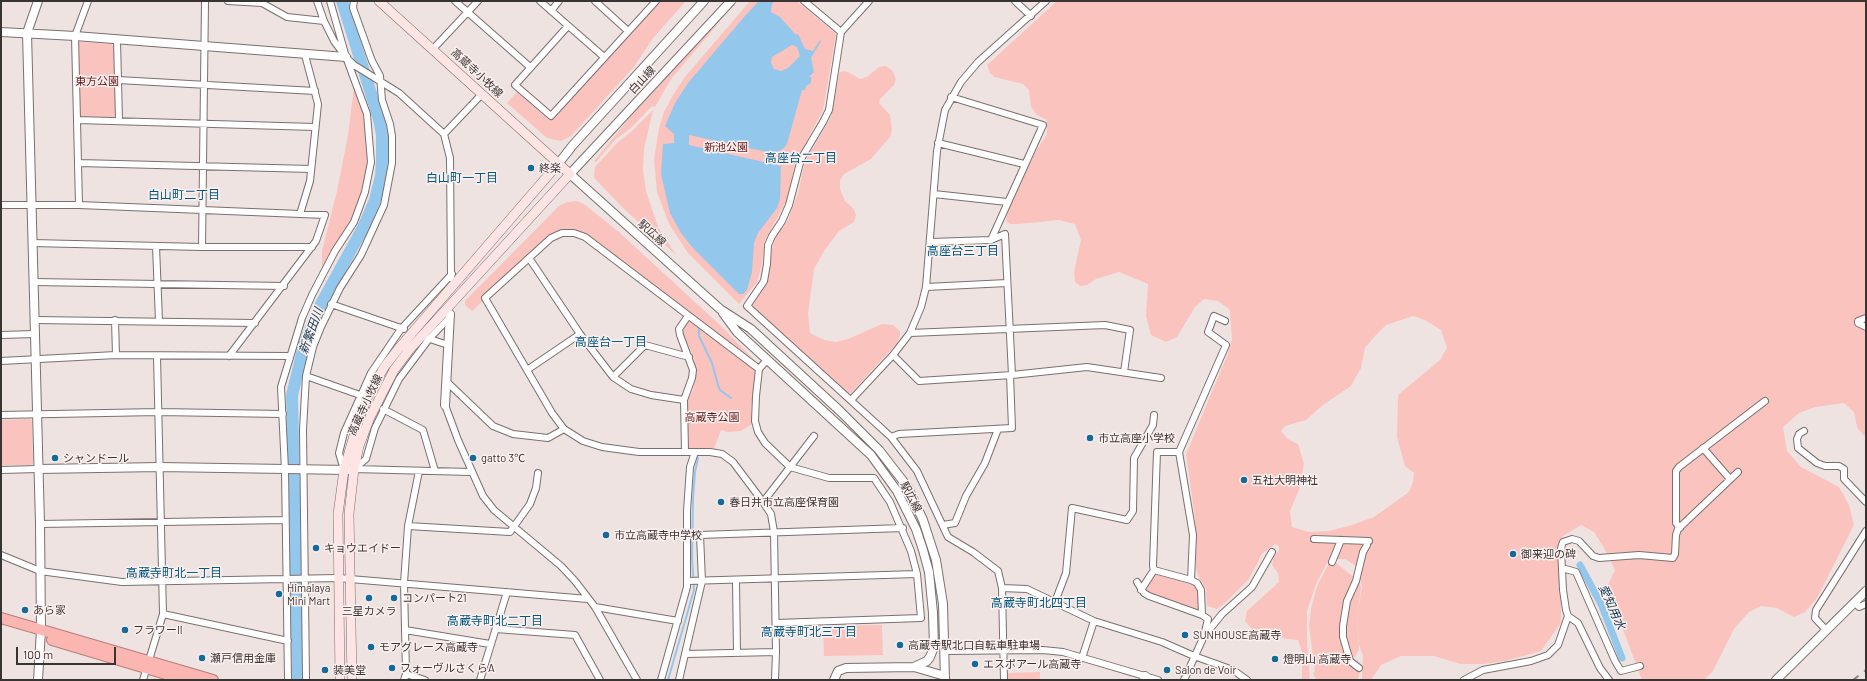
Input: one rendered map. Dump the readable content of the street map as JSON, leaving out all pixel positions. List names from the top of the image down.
{
  "streets": {
    "main road": ["高蔵寺小牧線"],
    "street": ["白山線", "駅広線"]
  },
  "crossings": [
    ["高蔵寺小牧線", "白山線"],
    ["高蔵寺小牧線", "駅広線"],
    ["白山線", "駅広線"]
  ],
  "districts": [
    "高座台二丁目",
    "白山町一丁目",
    "白山町二丁目",
    "高座台三丁目",
    "高座台一丁目",
    "高蔵寺町北一丁目",
    "高蔵寺町北四丁目",
    "高蔵寺町北二丁目",
    "高蔵寺町北三丁目"
  ],
  "water": ["新繁田川", "愛知用水"],
  "parks": ["東方公園", "新池公園", "高蔵寺公園"],
  "places": [
    "終楽",
    "市立高座小学校",
    "シャンドール",
    "gatto 3℃",
    "五社大明神社",
    "春日井市立高座保育園",
    "市立高蔵寺中学校",
    "キョウエイドー",
    "御来迎の碑",
    "Himalaya Mini Mart",
    "三星カメラ",
    "コンパート21",
    "あら家",
    "フラワーII",
    "SUNHOUSE高蔵寺",
    "高蔵寺駅北口自転車駐車場",
    "モアグレース高蔵寺",
    "瀬戸信用金庫",
    "燈明山 高蔵寺",
    "エスポアール高蔵寺",
    "フォーヴルさくらA",
    "装美堂",
    "Salon de Voir"
  ],
  "scale_bar": "100 m"
}
